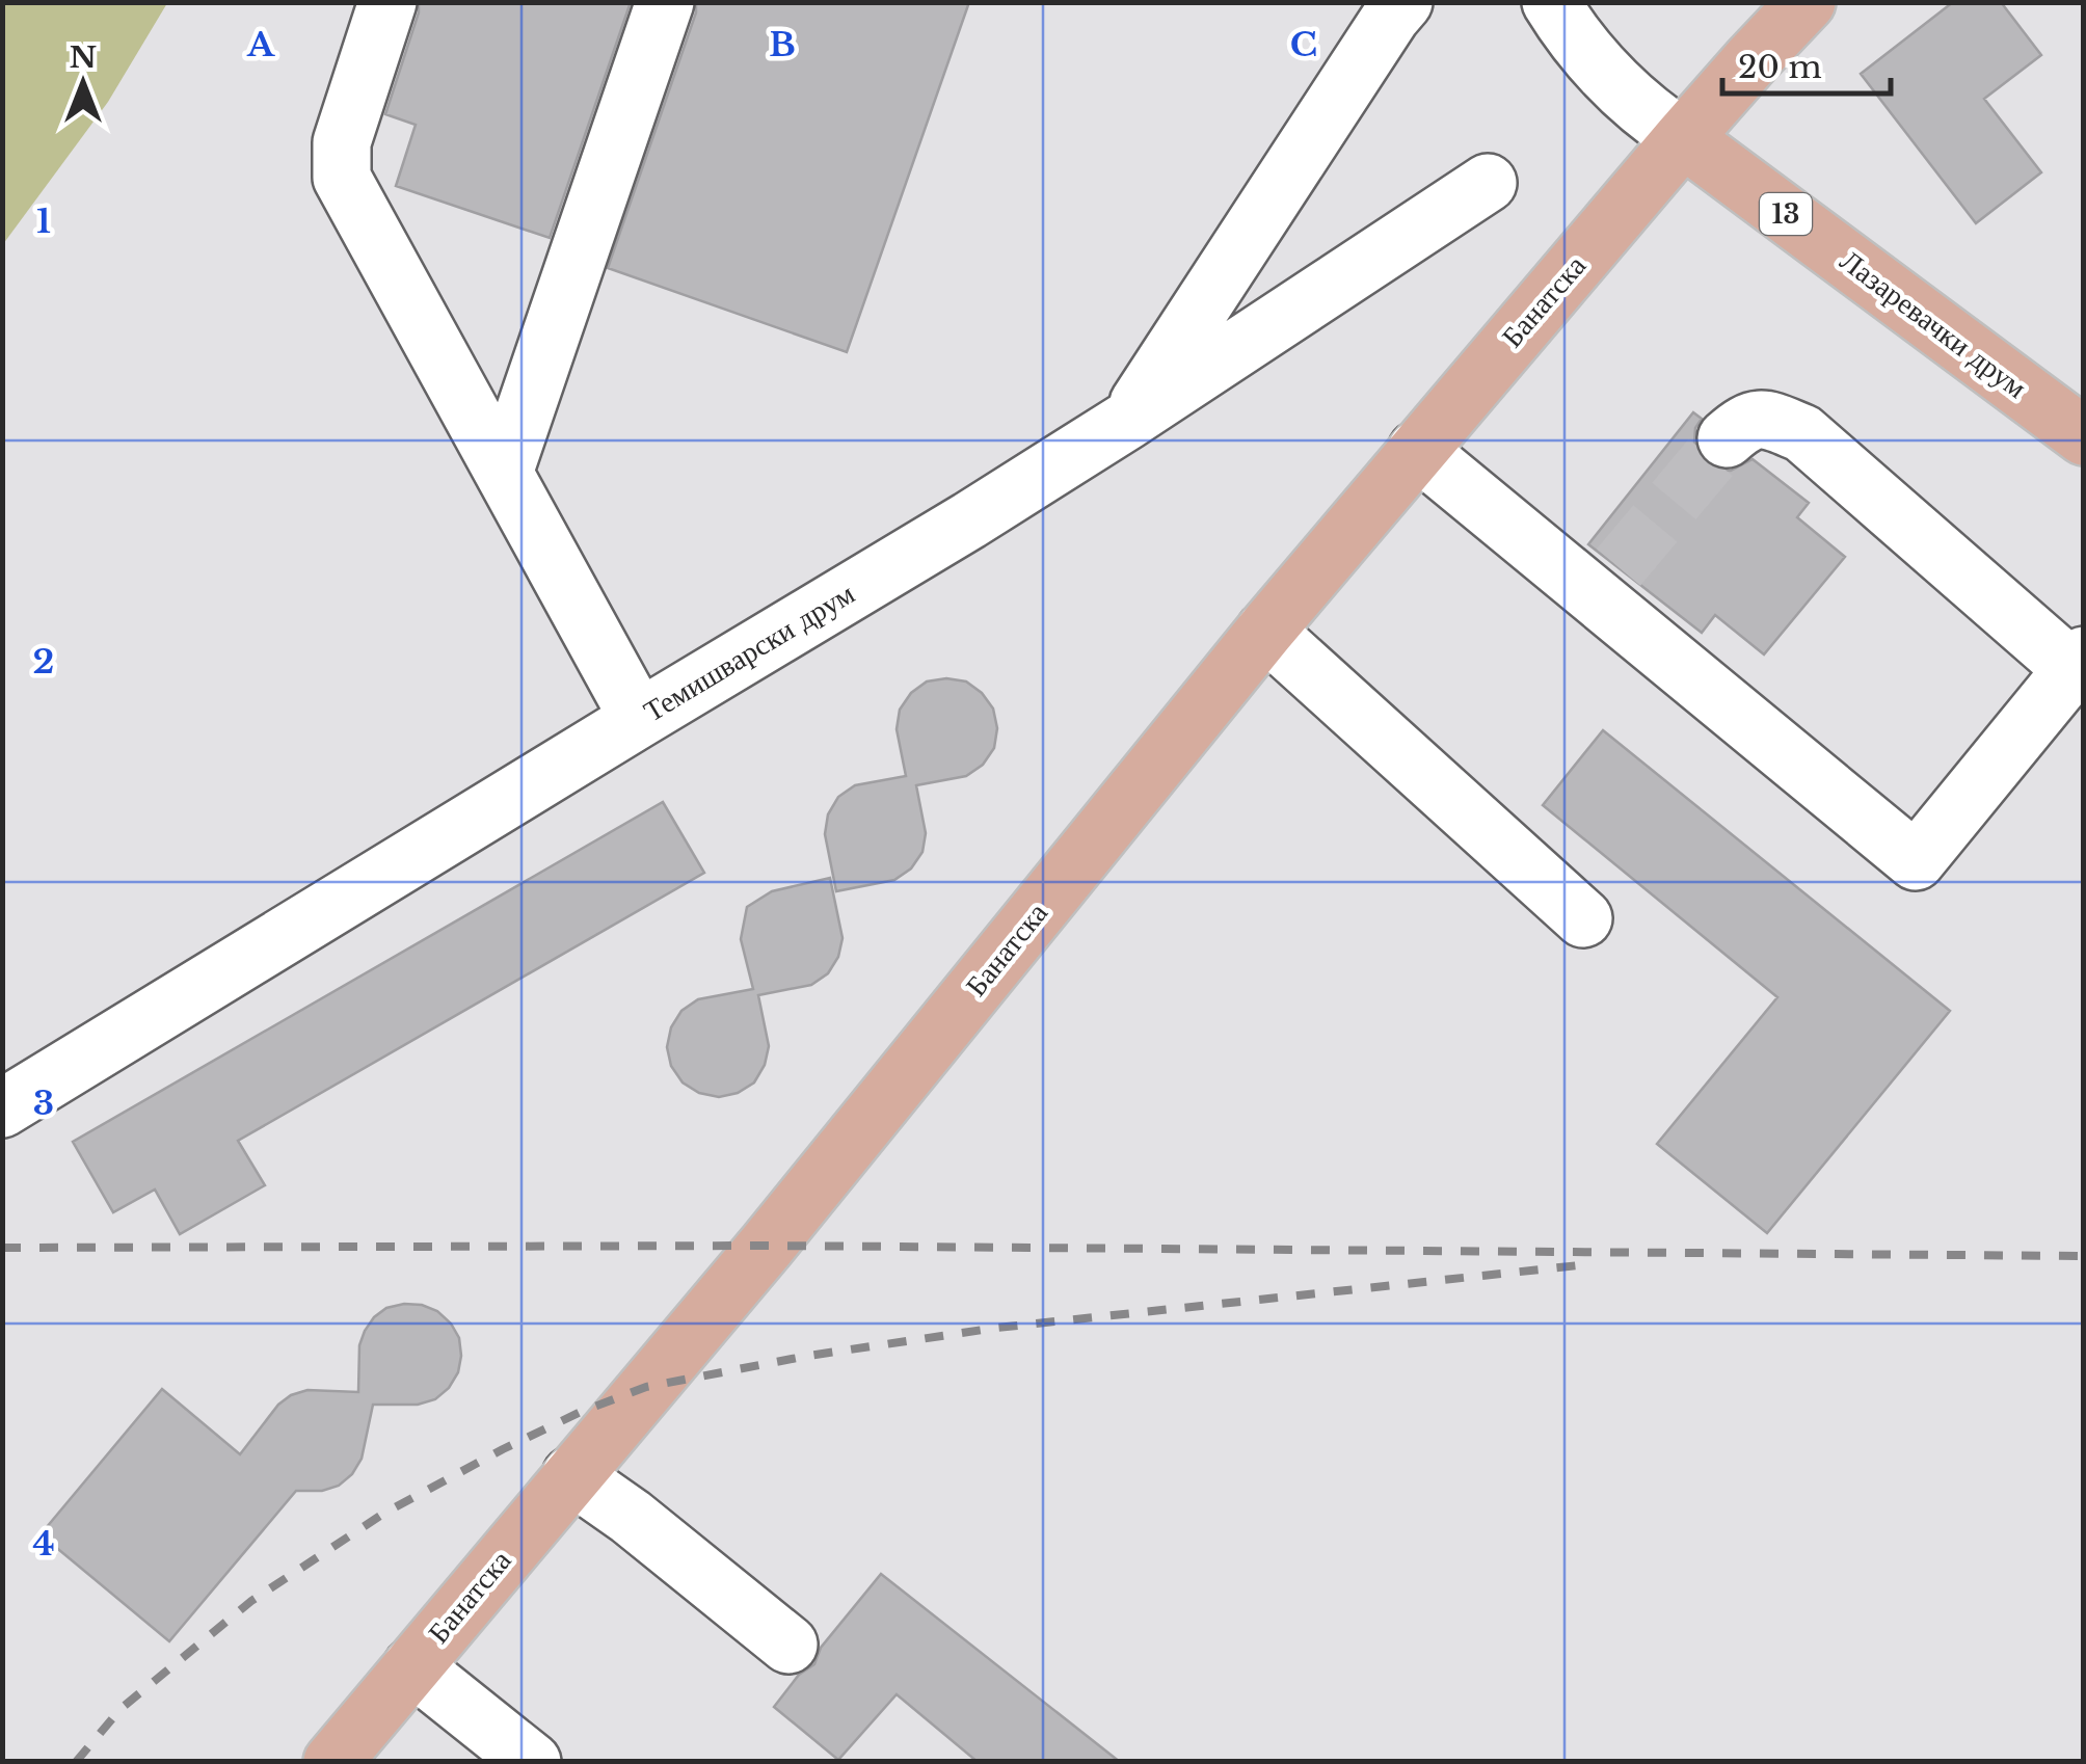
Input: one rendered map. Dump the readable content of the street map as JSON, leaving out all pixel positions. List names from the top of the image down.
{
  "streets": {
    "main road": ["13", "Банатска", "Лазаревачки друм"],
    "lane": ["Темишварски друм"]
  },
  "crossings": [
    ["Банатска", "Лазаревачки друм"]
  ],
  "scale_bar": "20 m",
  "north": "top",
  "grid": {
    "columns": ["A", "B", "C"],
    "rows": [
      "1",
      "2",
      "3",
      "4"
    ]
  }
}
